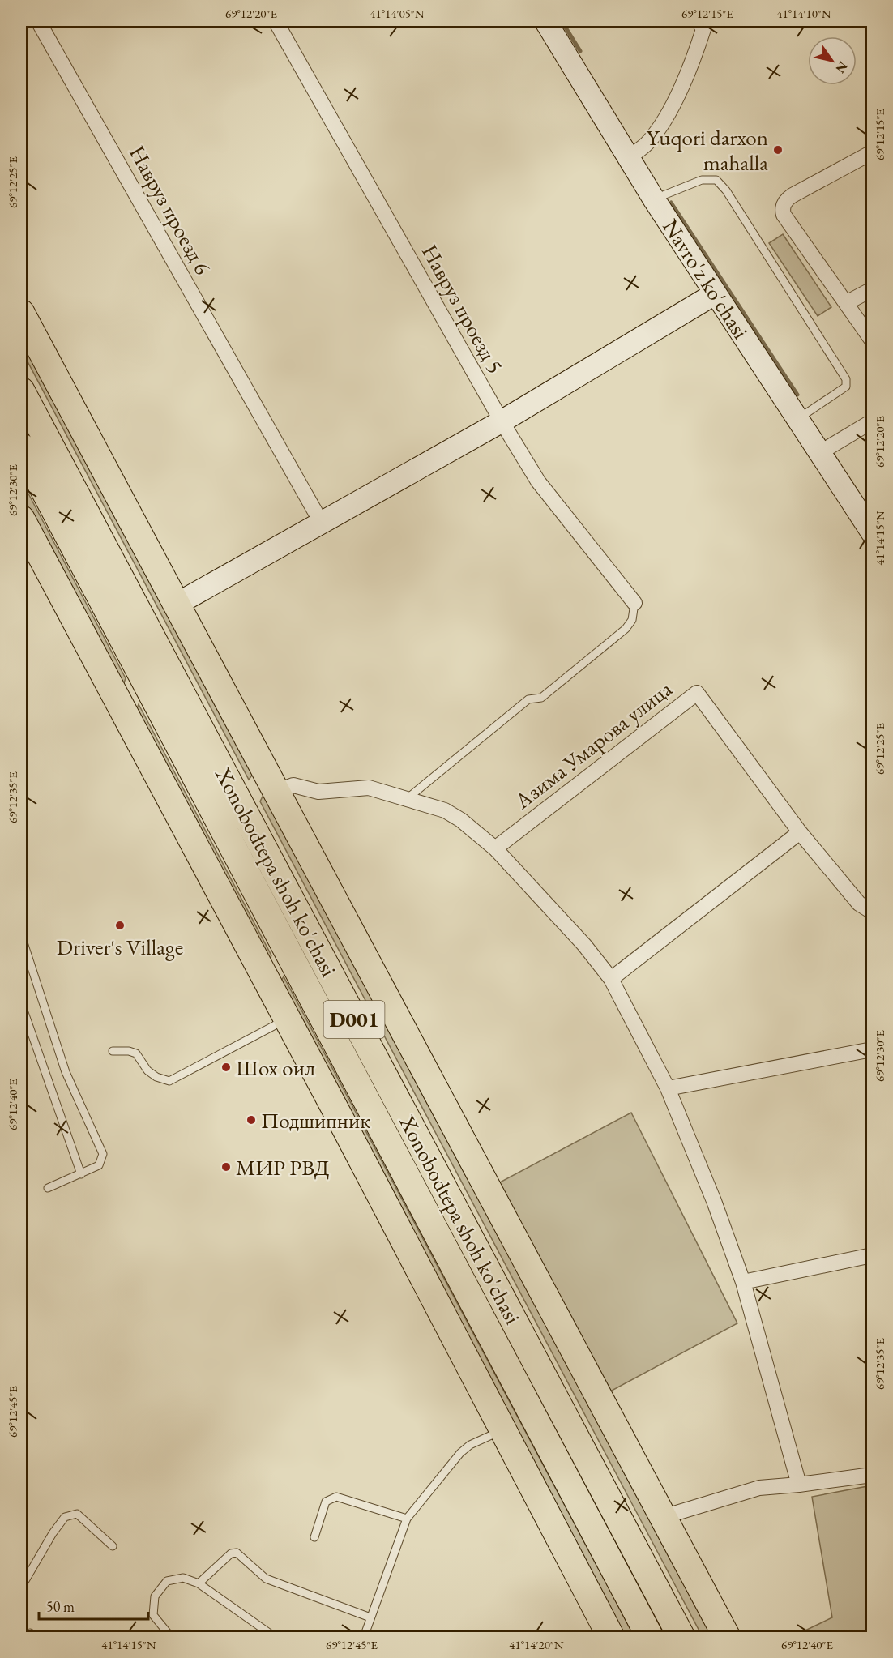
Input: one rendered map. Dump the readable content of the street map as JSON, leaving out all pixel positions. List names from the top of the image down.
{
  "streets": {
    "highway": ["Xonobodtepa shoh ko'chasi", "D001"],
    "street": [
      "Навруз проезд 6",
      "Navro'z ko'chasi",
      "Навруз проезд 5",
      "Азима Умарова улица"
    ]
  },
  "places": [
    "Yuqori darxon mahalla",
    "Driver's Village",
    "Шох оил",
    "Подшипник",
    "МИР РВД"
  ],
  "scale_bar": "50 m",
  "north": "bottom right",
  "coordinates": [
    "69°12'20\"E",
    "41°14'05\"N",
    "69°12'15\"E",
    "41°14'10\"N",
    "69°12'25\"E",
    "69°12'30\"E",
    "41°14'15\"N",
    "69°12'35\"E",
    "69°12'40\"E",
    "69°12'45\"E",
    "41°14'20\"N"
  ]
}
